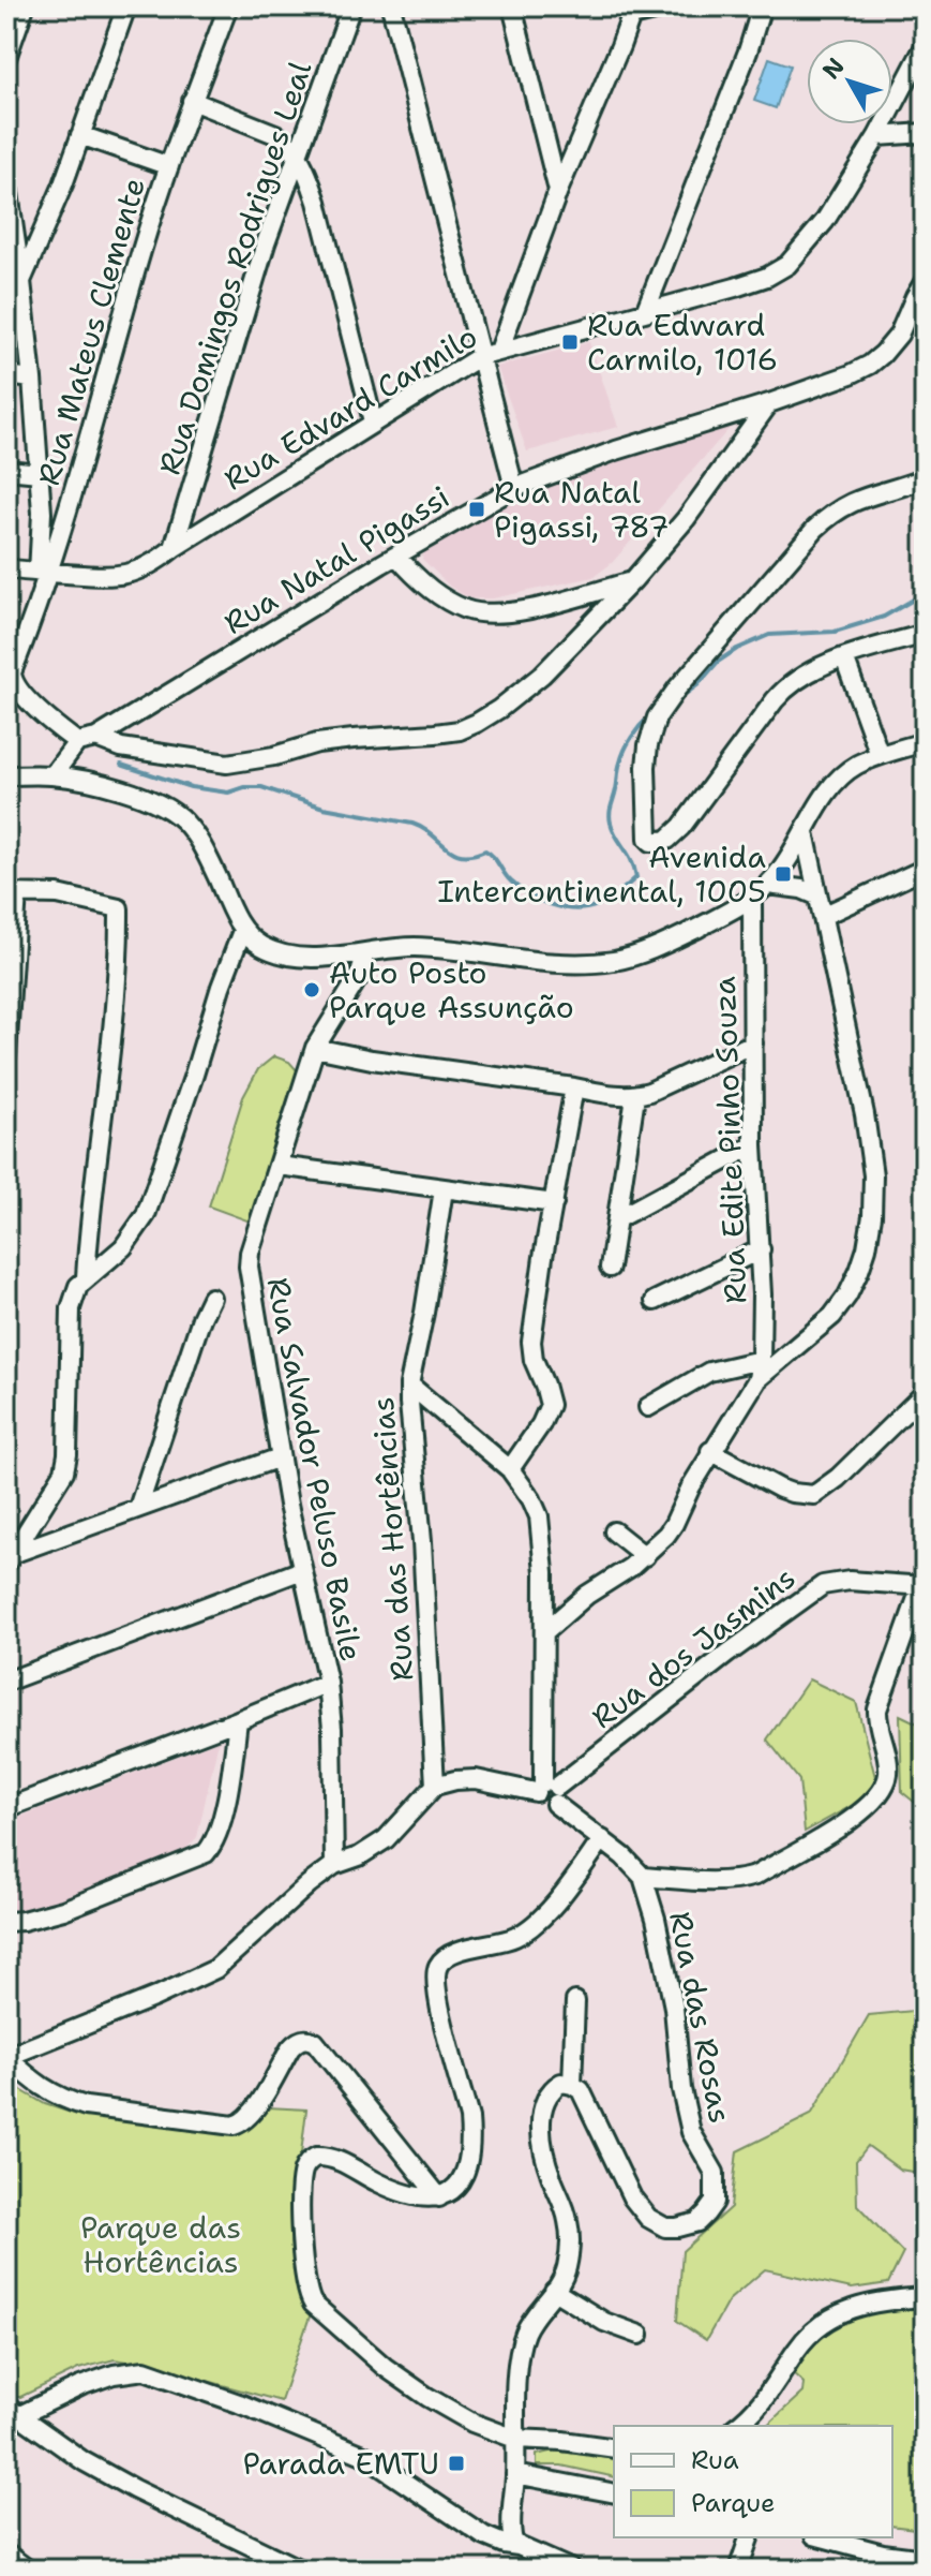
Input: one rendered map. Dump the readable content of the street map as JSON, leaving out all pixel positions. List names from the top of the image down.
{
  "streets": {
    "street": [
      "Rua Domingos Rodrigues Leal",
      "Rua Mateus Clemente",
      "Rua Edvard Carmilo",
      "Rua Natal Pigassi",
      "Rua Edite Pinho Souza",
      "Rua Salvador Peluso Basile",
      "Rua das Hortências",
      "Rua dos Jasmins",
      "Rua das Rosas"
    ]
  },
  "crossings": [
    ["Rua Domingos Rodrigues Leal", "Rua Edvard Carmilo"],
    ["Rua Mateus Clemente", "Rua Edvard Carmilo"],
    ["Rua das Hortências", "Rua das Rosas"],
    ["Rua dos Jasmins", "Rua das Rosas"]
  ],
  "parks": ["Parque das Hortências"],
  "places": {
    "transit": [
      "Rua Edward Carmilo, 1016",
      "Rua Natal Pigassi, 787",
      "Avenida Intercontinental, 1005",
      "Parada EMTU"
    ],
    "other": ["Auto Posto Parque Assunção"]
  },
  "legend": ["Rua", "Parque"],
  "north": "top left"
}
